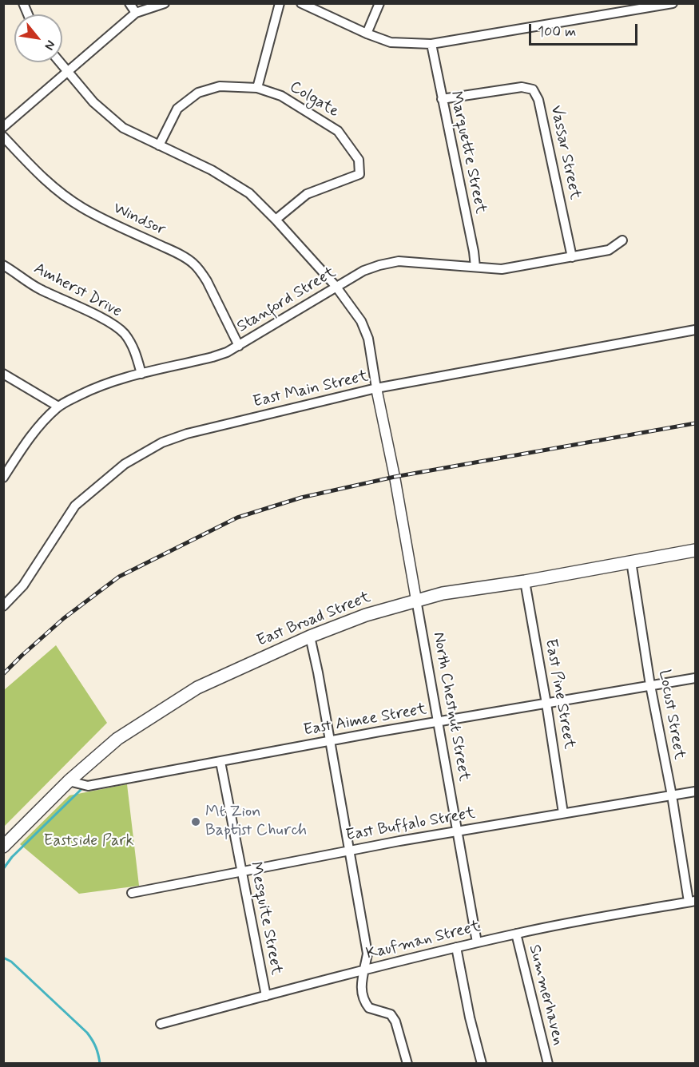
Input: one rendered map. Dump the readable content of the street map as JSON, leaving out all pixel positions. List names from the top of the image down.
{
  "streets": {
    "main road": ["East Broad Street"],
    "street": [
      "Colgate",
      "Marquette Street",
      "Vassar Street",
      "Windsor",
      "Amherst Drive",
      "Stanford Street",
      "East Main Street",
      "East Pine Street",
      "North Chestnut Street",
      "Locust Street",
      "East Aimee Street",
      "East Buffalo Street",
      "Mesquite Street",
      "Kaufman Street",
      "Summerhaven"
    ]
  },
  "crossings": [
    ["Marquette Street", "Vassar Street"],
    ["Marquette Street", "Stanford Street"],
    ["Vassar Street", "Stanford Street"],
    ["Windsor", "Stanford Street"],
    ["Amherst Drive", "Stanford Street"],
    ["East Main Street", "North Chestnut Street"],
    ["East Broad Street", "East Pine Street"],
    ["East Broad Street", "North Chestnut Street"],
    ["East Broad Street", "Locust Street"],
    ["East Broad Street", "East Aimee Street"],
    ["East Pine Street", "East Aimee Street"],
    ["East Pine Street", "East Buffalo Street"],
    ["North Chestnut Street", "East Aimee Street"],
    ["North Chestnut Street", "East Buffalo Street"],
    ["North Chestnut Street", "Kaufman Street"],
    ["Locust Street", "East Aimee Street"],
    ["Locust Street", "East Buffalo Street"],
    ["Locust Street", "Kaufman Street"],
    ["East Aimee Street", "Mesquite Street"],
    ["East Buffalo Street", "Mesquite Street"],
    ["Mesquite Street", "Kaufman Street"],
    ["Kaufman Street", "Summerhaven"]
  ],
  "parks": ["Eastside Park"],
  "places": ["Mt Zion Baptist Church"],
  "scale_bar": "100 m",
  "north": "bottom right"
}
